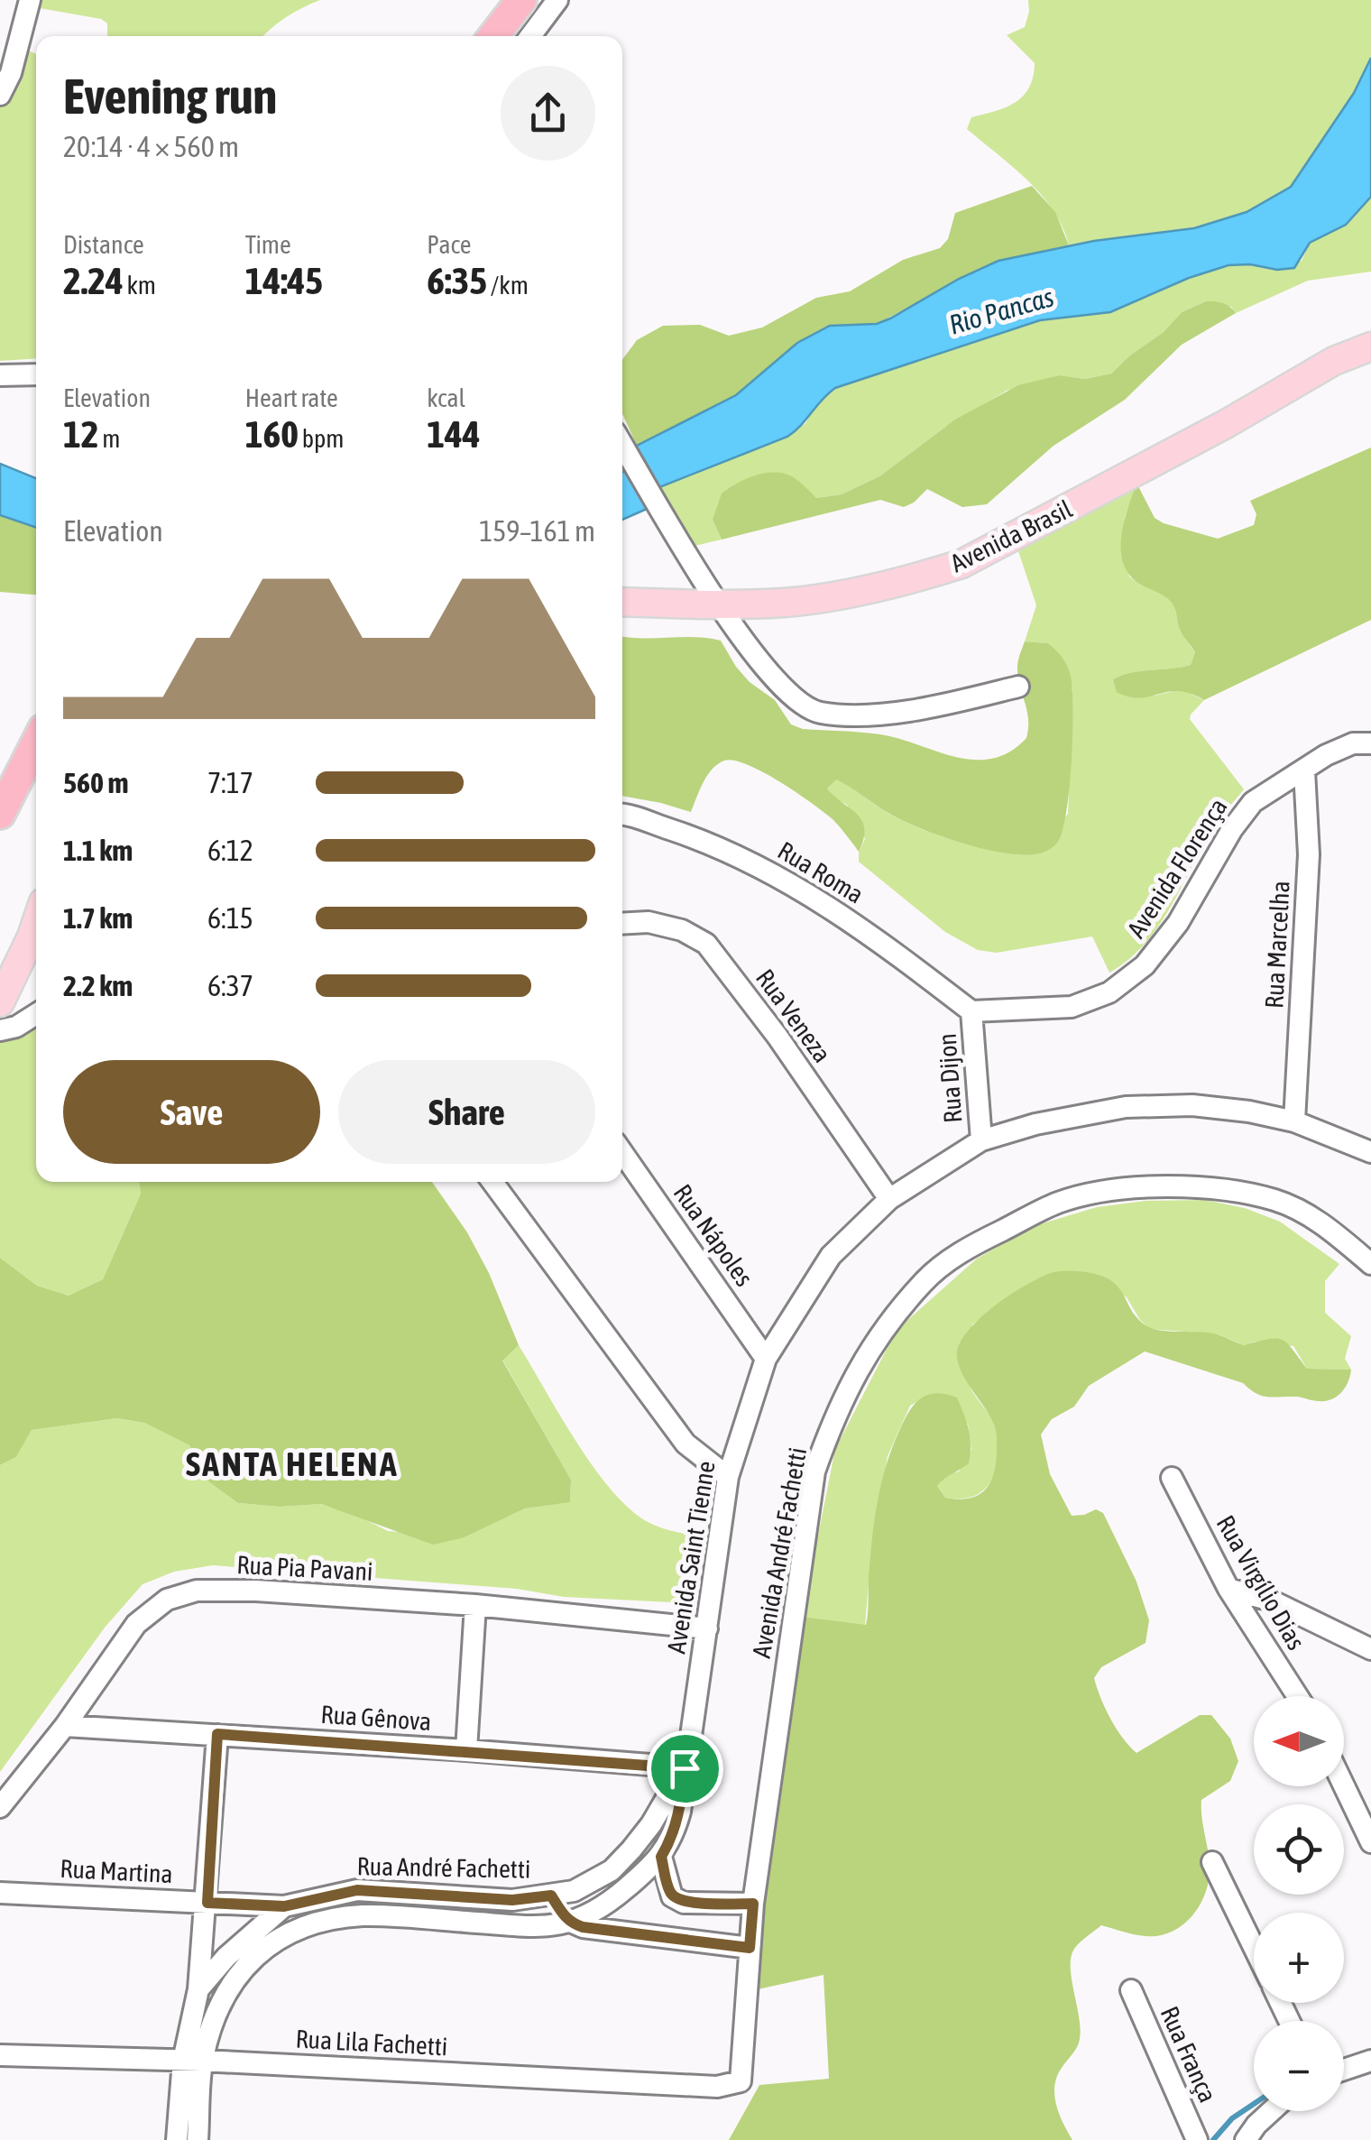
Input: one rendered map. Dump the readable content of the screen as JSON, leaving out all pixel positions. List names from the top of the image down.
{
  "streets": {
    "main road": ["Avenida Brasil"],
    "street": [
      "Avenida Florença",
      "Rua Roma",
      "Rua Marcelha",
      "Rua Veneza",
      "Rua Dijon",
      "Rua Nápoles",
      "Avenida André Fachetti",
      "Avenida Saint Tienne",
      "Rua Pia Pavani",
      "Rua Virgílio Dias",
      "Rua Gênova",
      "Rua André Fachetti",
      "Rua Martina",
      "Rua Lila Fachetti",
      "Rua França"
    ]
  },
  "crossings": [
    ["Avenida Florença", "Rua Roma"],
    ["Avenida Florença", "Rua Marcelha"],
    ["Avenida Florença", "Rua Dijon"],
    ["Rua Roma", "Rua Dijon"],
    ["Rua Marcelha", "Avenida Saint Tienne"],
    ["Rua Veneza", "Avenida Saint Tienne"],
    ["Rua Dijon", "Avenida Saint Tienne"],
    ["Rua Nápoles", "Avenida Saint Tienne"],
    ["Avenida André Fachetti", "Rua Lila Fachetti"],
    ["Avenida Saint Tienne", "Rua Pia Pavani"],
    ["Avenida Saint Tienne", "Rua Gênova"],
    ["Avenida Saint Tienne", "Rua André Fachetti"],
    ["Rua Pia Pavani", "Rua Gênova"],
    ["Rua André Fachetti", "Rua Martina"],
    ["Rua André Fachetti", "Rua Lila Fachetti"]
  ],
  "districts": ["SANTA HELENA"],
  "water": ["Rio Pancas"],
  "north": "left",
  "page": {
    "heading": ["Evening run", "20:14 · 4 × 560 m"],
    "stats": [
      ["Distance", "2.24 km"],
      ["Time", "14:45"],
      ["Pace", "6:35 /km"],
      ["Elevation", "12 m"],
      ["Heart rate", "160 bpm"],
      ["kcal", "144"]
    ],
    "chart": ["Elevation", "159–161 m"],
    "list": [
      {
        "name": "560 m",
        "note": "7:17"
      },
      {
        "name": "1.1 km",
        "note": "6:12"
      },
      {
        "name": "1.7 km",
        "note": "6:15"
      },
      {
        "name": "2.2 km",
        "note": "6:37"
      }
    ],
    "buttons": ["Save", "Share"],
    "map_buttons": ["+", "−"]
  }
}
